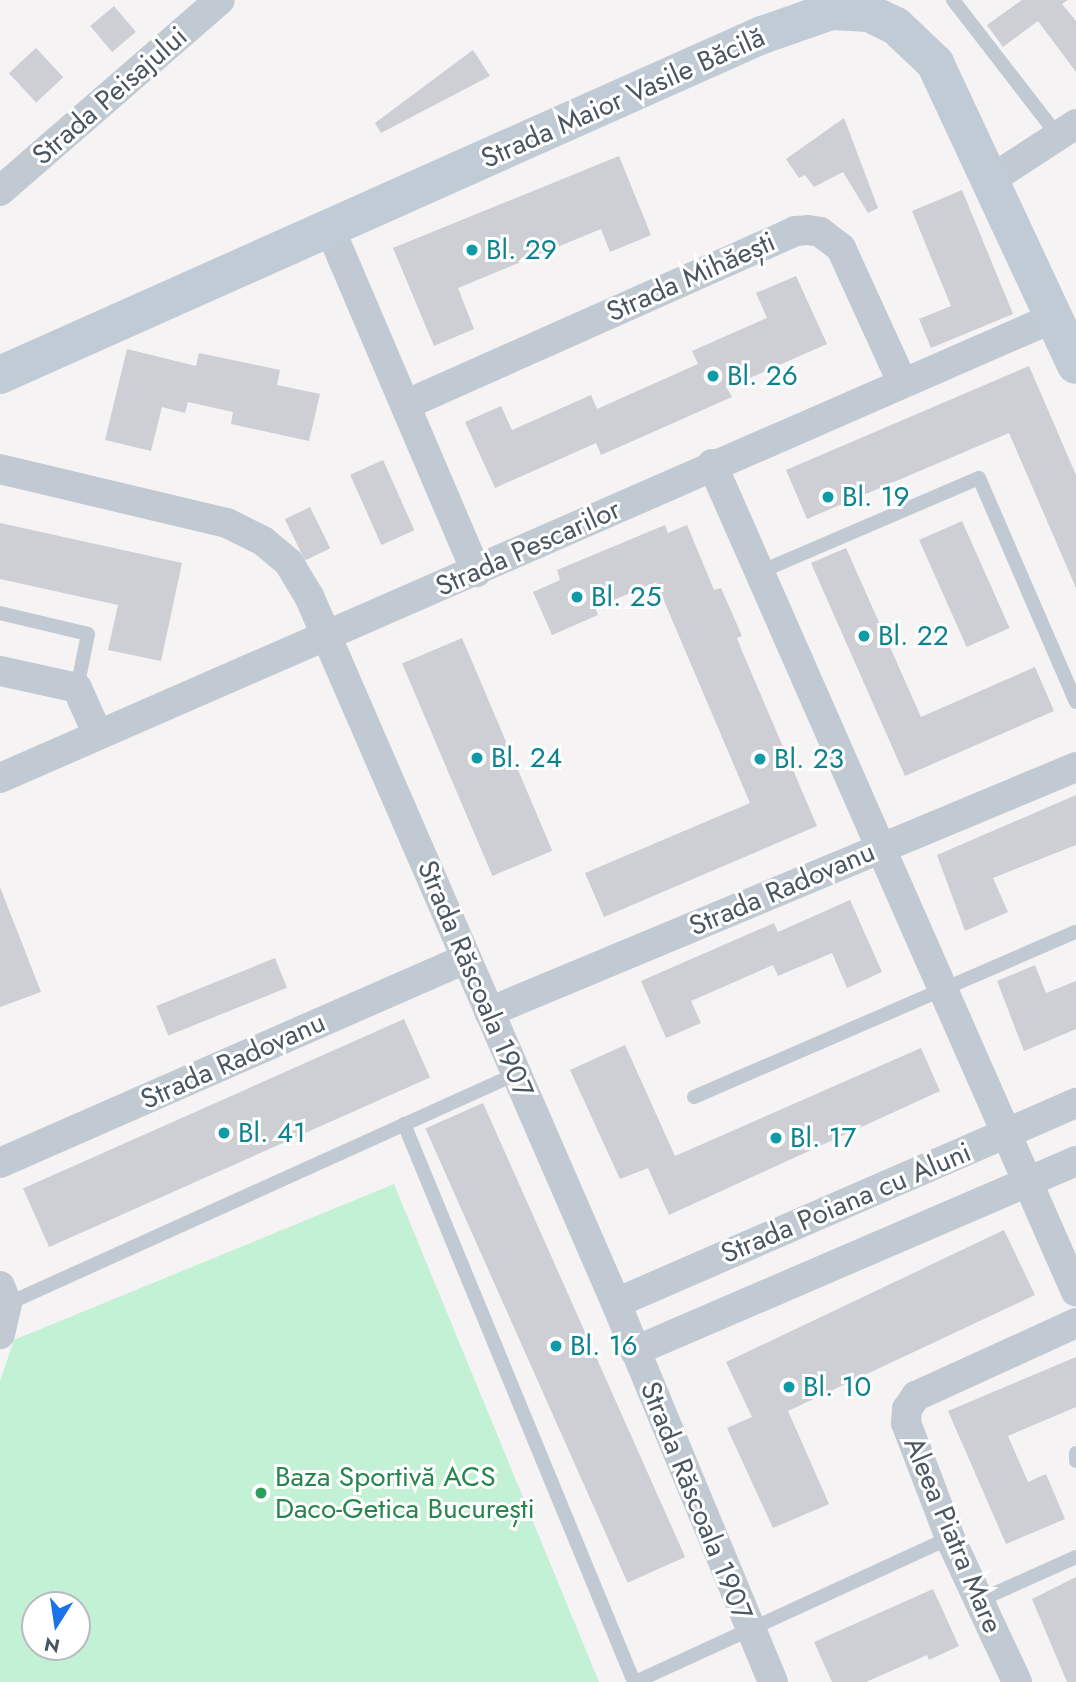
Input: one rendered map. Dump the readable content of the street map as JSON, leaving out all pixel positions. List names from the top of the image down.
{
  "streets": {
    "street": [
      "Strada Peisajului",
      "Strada Maior Vasile Băcilă",
      "Strada Mihăești",
      "Strada Pescarilor",
      "Strada Radovanu",
      "Strada Răscoala 1907",
      "Strada Poiana cu Aluni",
      "Aleea Piatra Mare"
    ]
  },
  "crossings": [
    ["Strada Maior Vasile Băcilă", "Strada Pescarilor"],
    ["Strada Mihăești", "Strada Pescarilor"],
    ["Strada Pescarilor", "Strada Răscoala 1907"],
    ["Strada Radovanu", "Strada Răscoala 1907"],
    ["Strada Răscoala 1907", "Strada Poiana cu Aluni"]
  ],
  "places": [
    "Bl. 29",
    "Bl. 26",
    "Bl. 19",
    "Bl. 25",
    "Bl. 22",
    "Bl. 24",
    "Bl. 23",
    "Bl. 41",
    "Bl. 17",
    "Bl. 16",
    "Bl. 10",
    "Baza Sportivă ACS Daco-Getica București"
  ],
  "north": "bottom"
}
